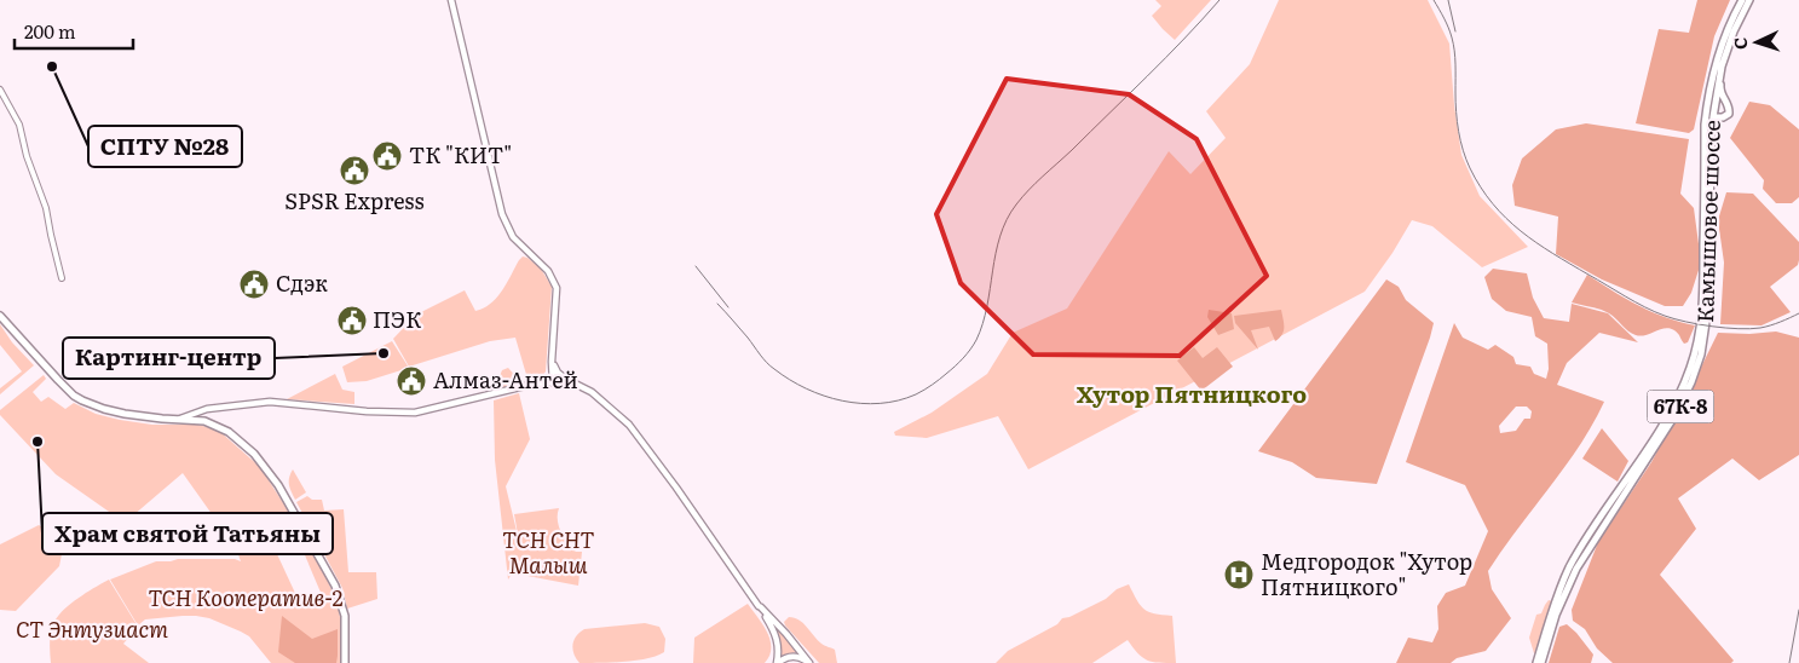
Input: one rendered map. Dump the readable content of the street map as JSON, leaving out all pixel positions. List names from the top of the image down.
{
  "streets": {
    "main road": ["Камышовое шоссе", "67К-8"]
  },
  "districts": ["Хутор Пятницкого"],
  "parks": ["ТСН СНТ Малыш", "ТСН Кооператив-2", "СТ Энтузиаст"],
  "places": {
    "other": ["СПТУ №28", "Картинг-центр", "Храм святой Татьяны"],
    "public building": [
      "ТК \"КИТ\"",
      "SPSR Express",
      "Сдэк",
      "ПЭК",
      "Алмаз-Антей"
    ],
    "hospital": ["Медгородок \"Хутор Пятницкого\""]
  },
  "scale_bar": "200 m",
  "north": "left"
}
